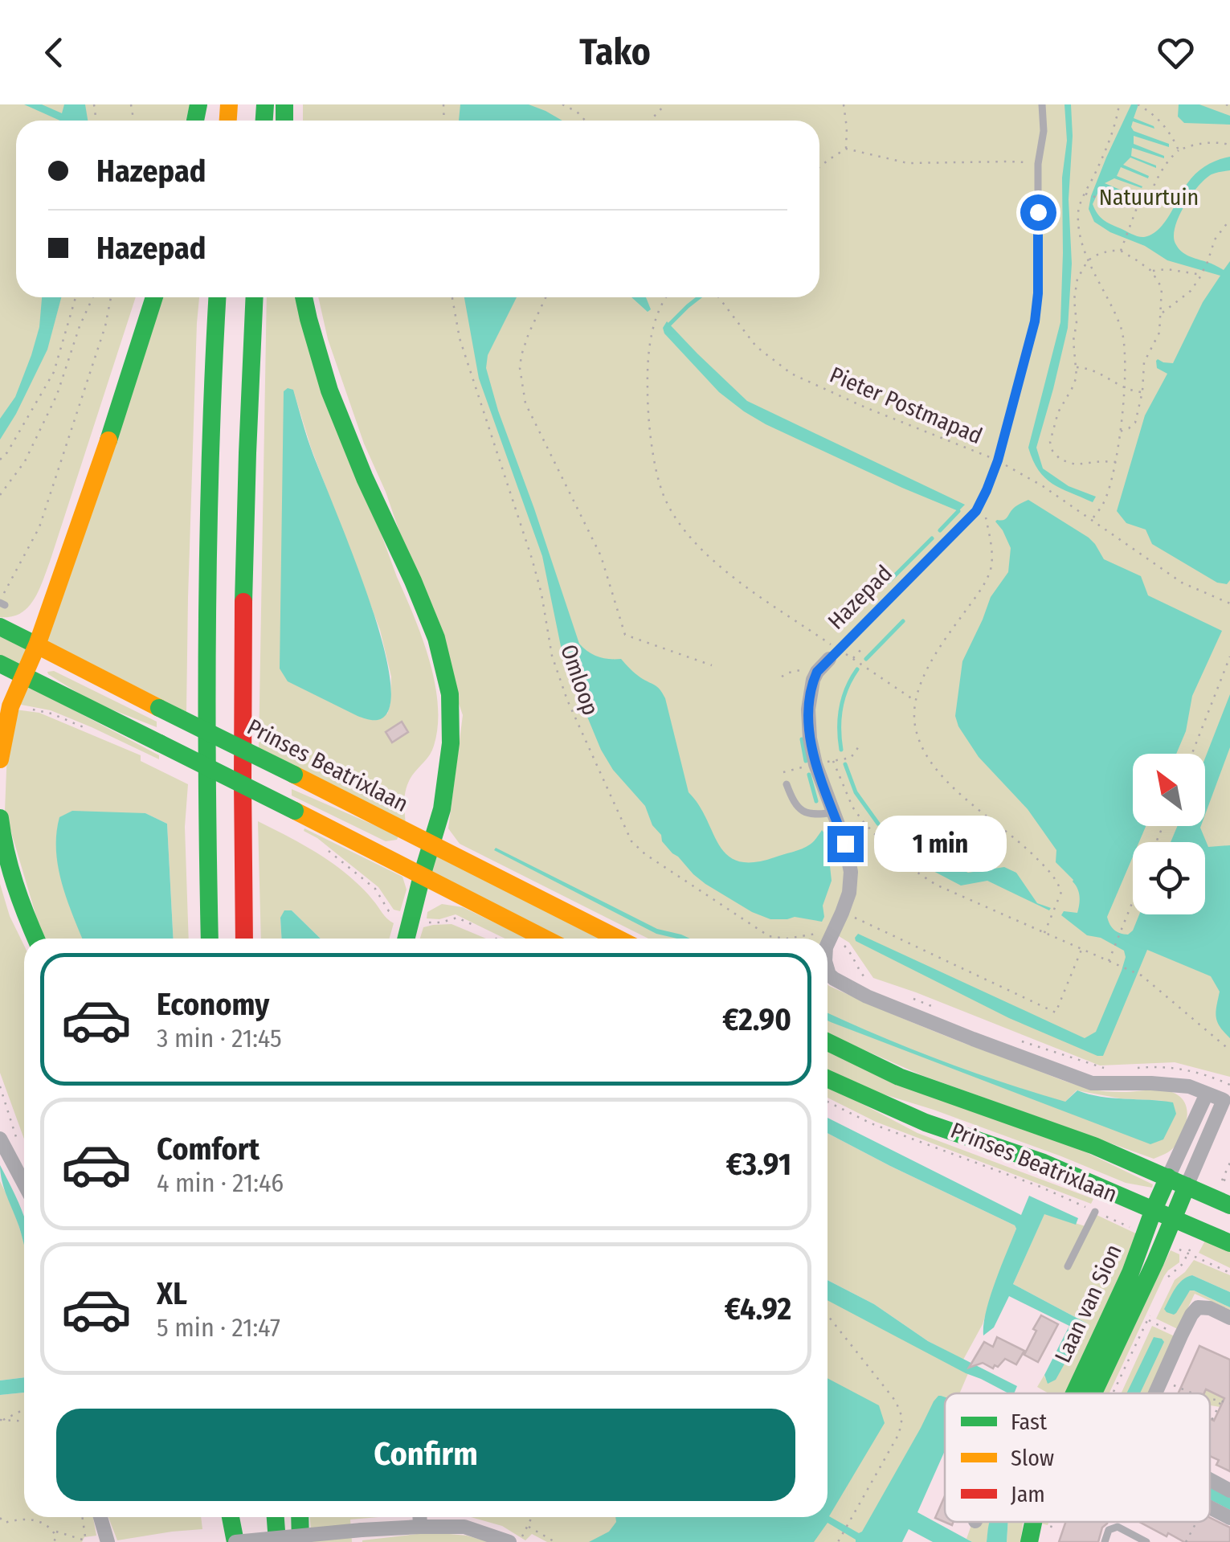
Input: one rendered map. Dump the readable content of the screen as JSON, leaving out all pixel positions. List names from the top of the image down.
{
  "streets": {
    "main road": ["Prinses Beatrixlaan", "Laan van Sion"],
    "street": ["Hazepad"],
    "path": ["Pieter Postmapad", "Omloop"]
  },
  "crossings": [
    ["Pieter Postmapad", "Hazepad"],
    ["Prinses Beatrixlaan", "Laan van Sion"]
  ],
  "parks": ["Natuurtuin"],
  "legend": ["Fast", "Slow", "Jam"],
  "north": "top left",
  "page": {
    "header": "Tako",
    "banner": ["Hazepad", "Hazepad"],
    "bubble": "1 min",
    "list": [
      {
        "name": "Economy",
        "note": "3 min · 21:45",
        "value": "€2.90"
      },
      {
        "name": "Comfort",
        "note": "4 min · 21:46",
        "value": "€3.91"
      },
      {
        "name": "XL",
        "note": "5 min · 21:47",
        "value": "€4.92"
      }
    ],
    "buttons": "Confirm"
  }
}
